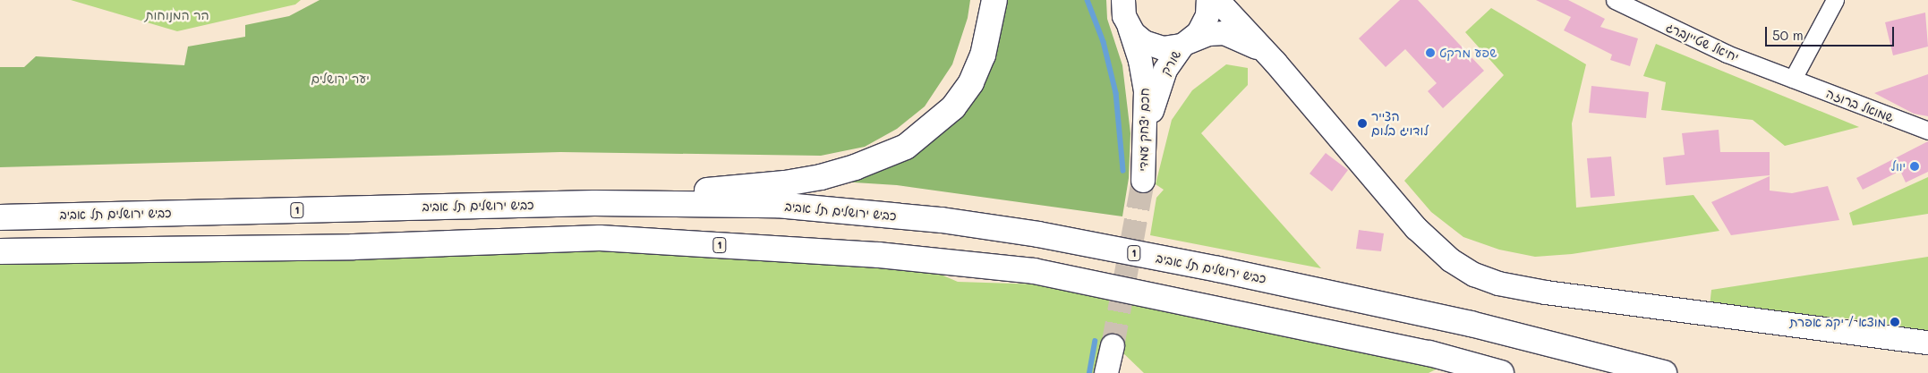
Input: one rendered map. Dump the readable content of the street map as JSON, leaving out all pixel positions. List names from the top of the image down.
{
  "streets": {
    "highway": ["כביש ירושלים תל אביב", "1"],
    "main road": ["שורק", "חכם יצחק עמדי"],
    "street": ["יחיאל שטיינברג", "שמואל ברוזה"]
  },
  "crossings": [
    ["יחיאל שטיינברג", "שמואל ברוזה"],
    ["שורק", "חכם יצחק עמדי"]
  ],
  "parks": ["הר המנוחות", "יער ירושלים"],
  "places": [
    "שפע מרקט",
    "הצייר לודויג בלום",
    "יוול",
    "מוצא / יקב אפרת"
  ],
  "scale_bar": "50 m"
}
